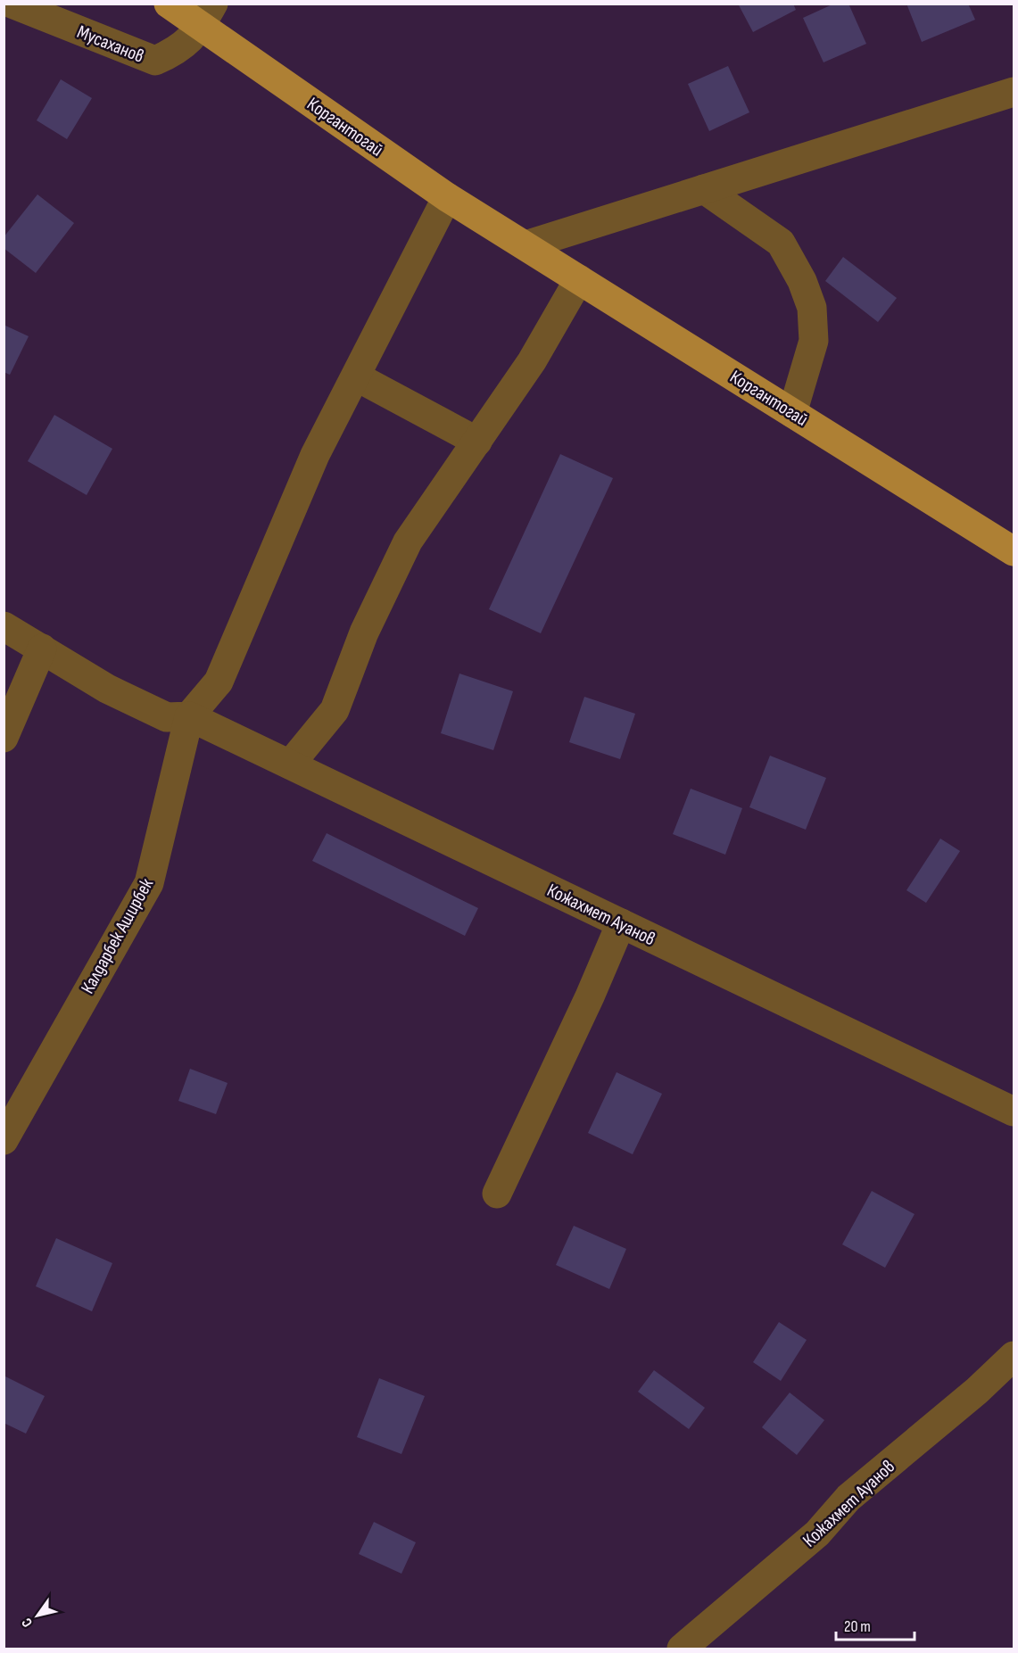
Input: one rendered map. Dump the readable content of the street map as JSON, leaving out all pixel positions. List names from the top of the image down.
{
  "streets": {
    "main road": ["Коргантогай"],
    "street": ["Мусаханов", "Кожахмет Ауанов", "Калдарбек Аширбек"]
  },
  "crossings": [
    ["Мусаханов", "Коргантогай"],
    ["Кожахмет Ауанов", "Калдарбек Аширбек"]
  ],
  "scale_bar": "20 m",
  "north": "bottom left"
}
